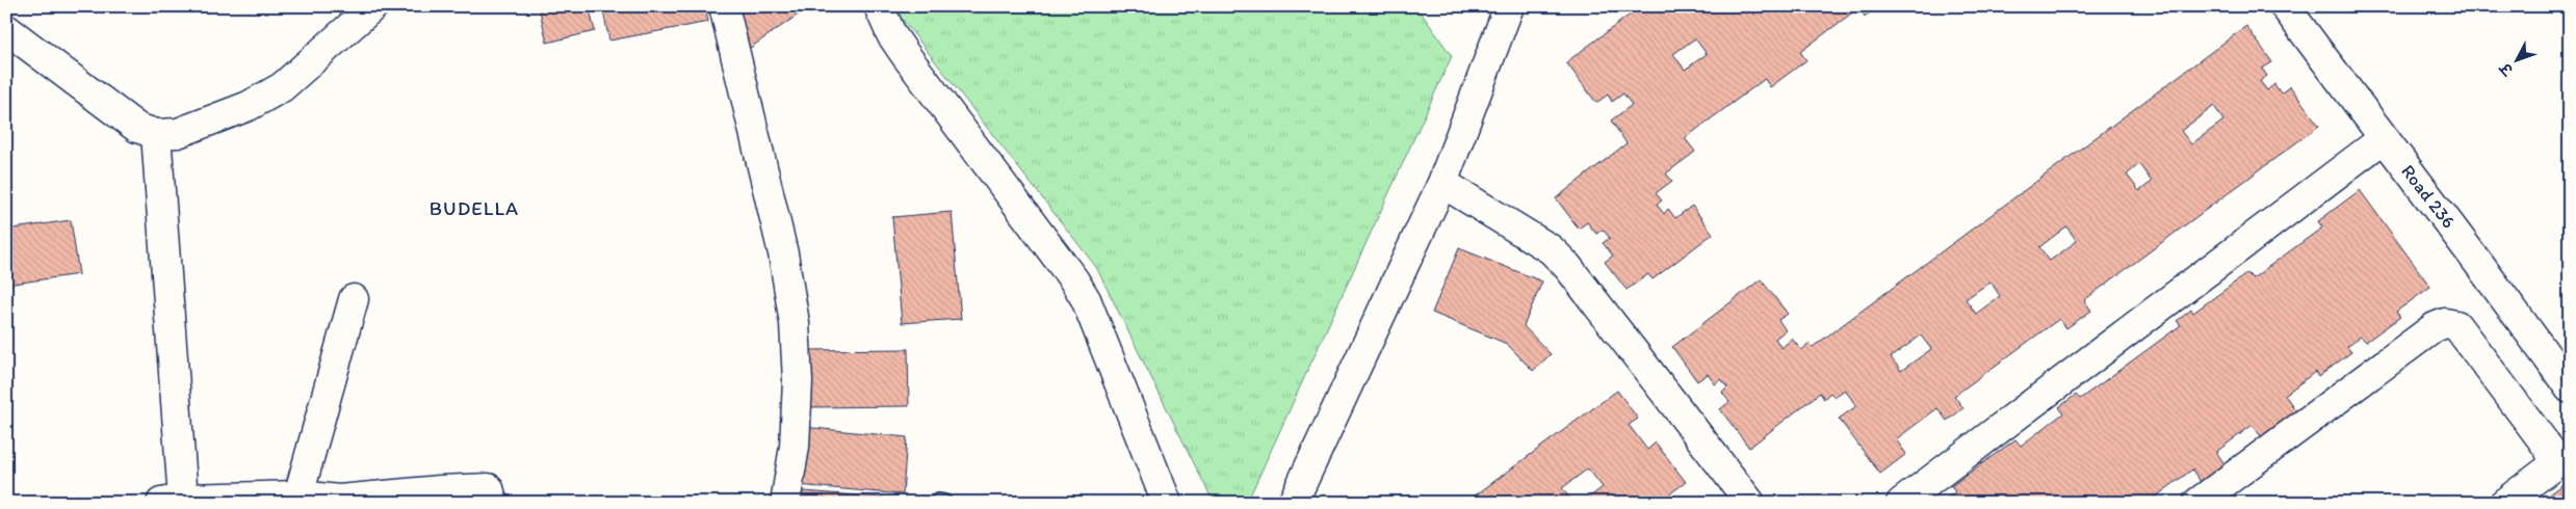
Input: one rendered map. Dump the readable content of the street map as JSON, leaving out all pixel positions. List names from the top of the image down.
{
  "streets": {
    "street": ["Road 236"]
  },
  "districts": ["BUDELLA"],
  "north": "bottom left"
}
